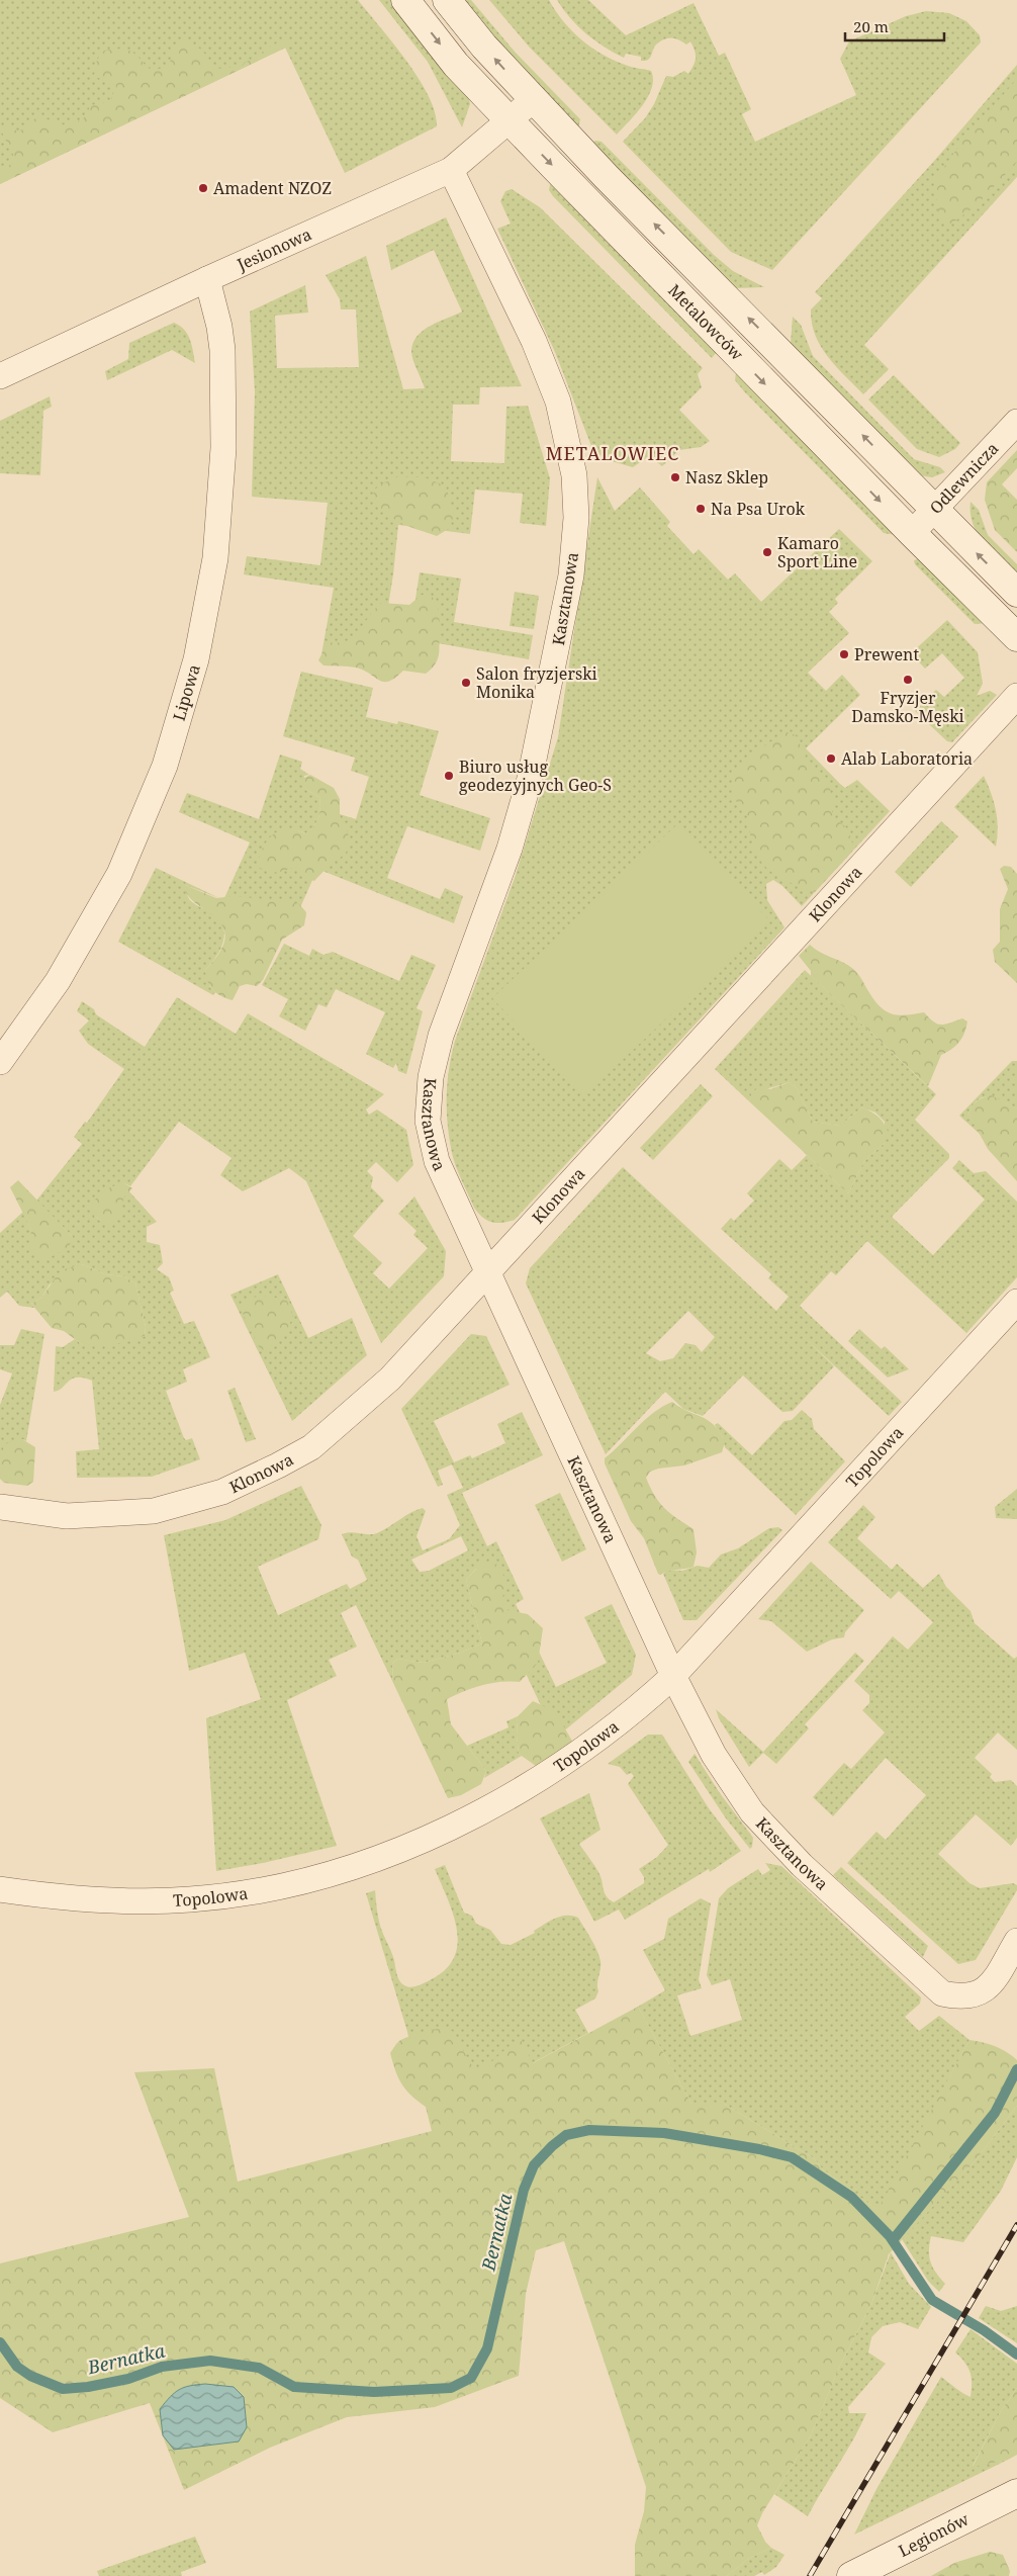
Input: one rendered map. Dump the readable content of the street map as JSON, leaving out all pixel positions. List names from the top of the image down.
{
  "streets": {
    "street": [
      "Jesionowa",
      "Metalowców",
      "Odlewnicza",
      "Kasztanowa",
      "Lipowa",
      "Klonowa",
      "Topolowa",
      "Legionów"
    ]
  },
  "crossings": [
    ["Jesionowa", "Metalowców"],
    ["Jesionowa", "Kasztanowa"],
    ["Jesionowa", "Lipowa"],
    ["Metalowców", "Odlewnicza"],
    ["Kasztanowa", "Klonowa"],
    ["Kasztanowa", "Topolowa"]
  ],
  "districts": ["METALOWIEC"],
  "water": ["Bernatka"],
  "places": [
    "Amadent NZOZ",
    "Nasz Sklep",
    "Na Psa Urok",
    "Kamaro Sport Line",
    "Prewent",
    "Fryzjer Damsko-Męski",
    "Salon fryzjerski Monika",
    "Alab Laboratoria",
    "Biuro usług geodezyjnych Geo-S"
  ],
  "scale_bar": "20 m"
}
